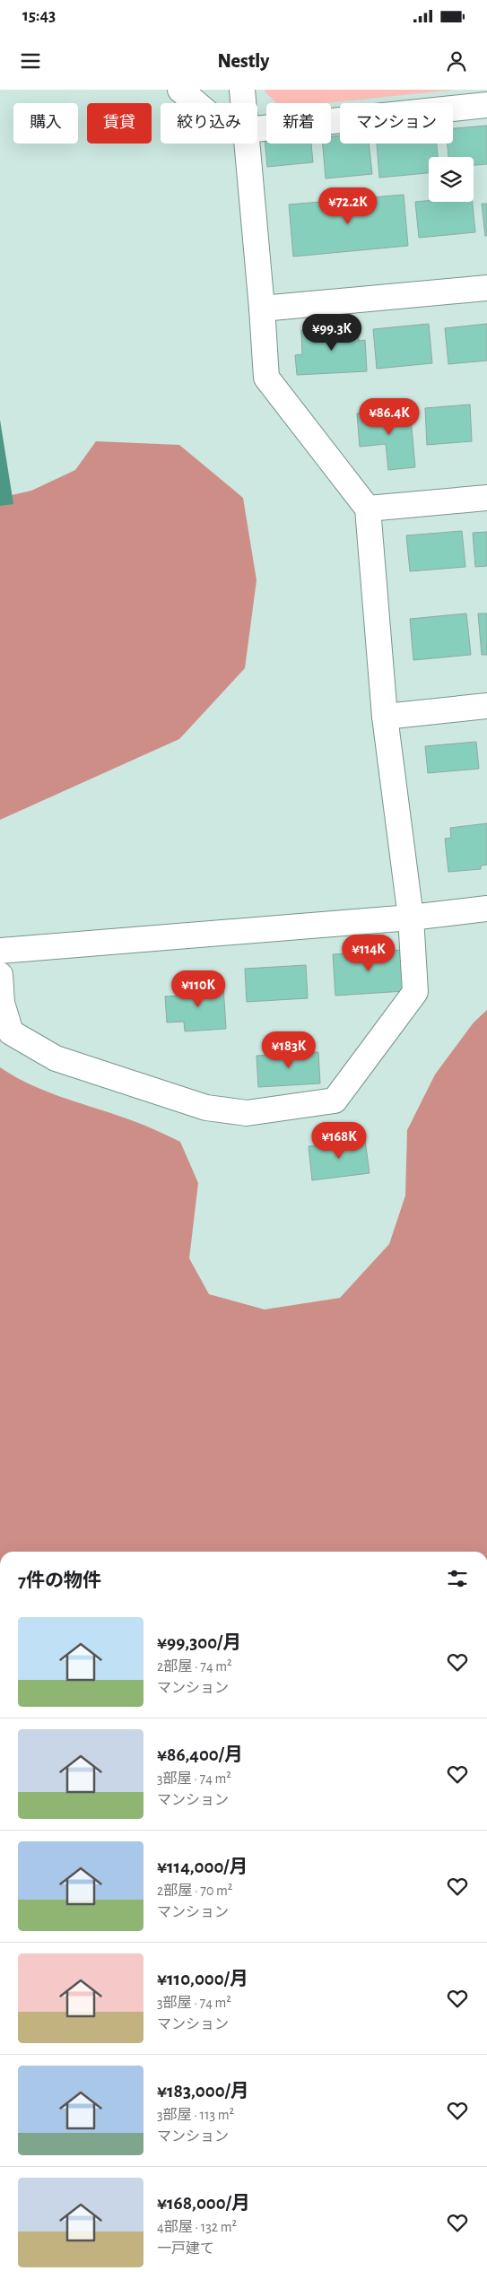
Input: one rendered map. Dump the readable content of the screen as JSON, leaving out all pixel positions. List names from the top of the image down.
{
  "page": {
    "status": "15:43",
    "header": "Nestly",
    "chip": [
      "購入",
      "賃貸",
      "絞り込み",
      "新着",
      "マンション"
    ],
    "price": [
      "¥72.2K",
      "¥99.3K",
      "¥86.4K",
      "¥114K",
      "¥110K",
      "¥183K",
      "¥168K"
    ],
    "heading": "7件の物件",
    "list": [
      {
        "name": "¥99,300/月",
        "note": "2部屋 · 74 m² · マンション"
      },
      {
        "name": "¥86,400/月",
        "note": "3部屋 · 74 m² · マンション"
      },
      {
        "name": "¥114,000/月",
        "note": "2部屋 · 70 m² · マンション"
      },
      {
        "name": "¥110,000/月",
        "note": "3部屋 · 74 m² · マンション"
      },
      {
        "name": "¥183,000/月",
        "note": "3部屋 · 113 m² · マンション"
      },
      {
        "name": "¥168,000/月",
        "note": "4部屋 · 132 m² · 一戸建て"
      }
    ]
  }
}
